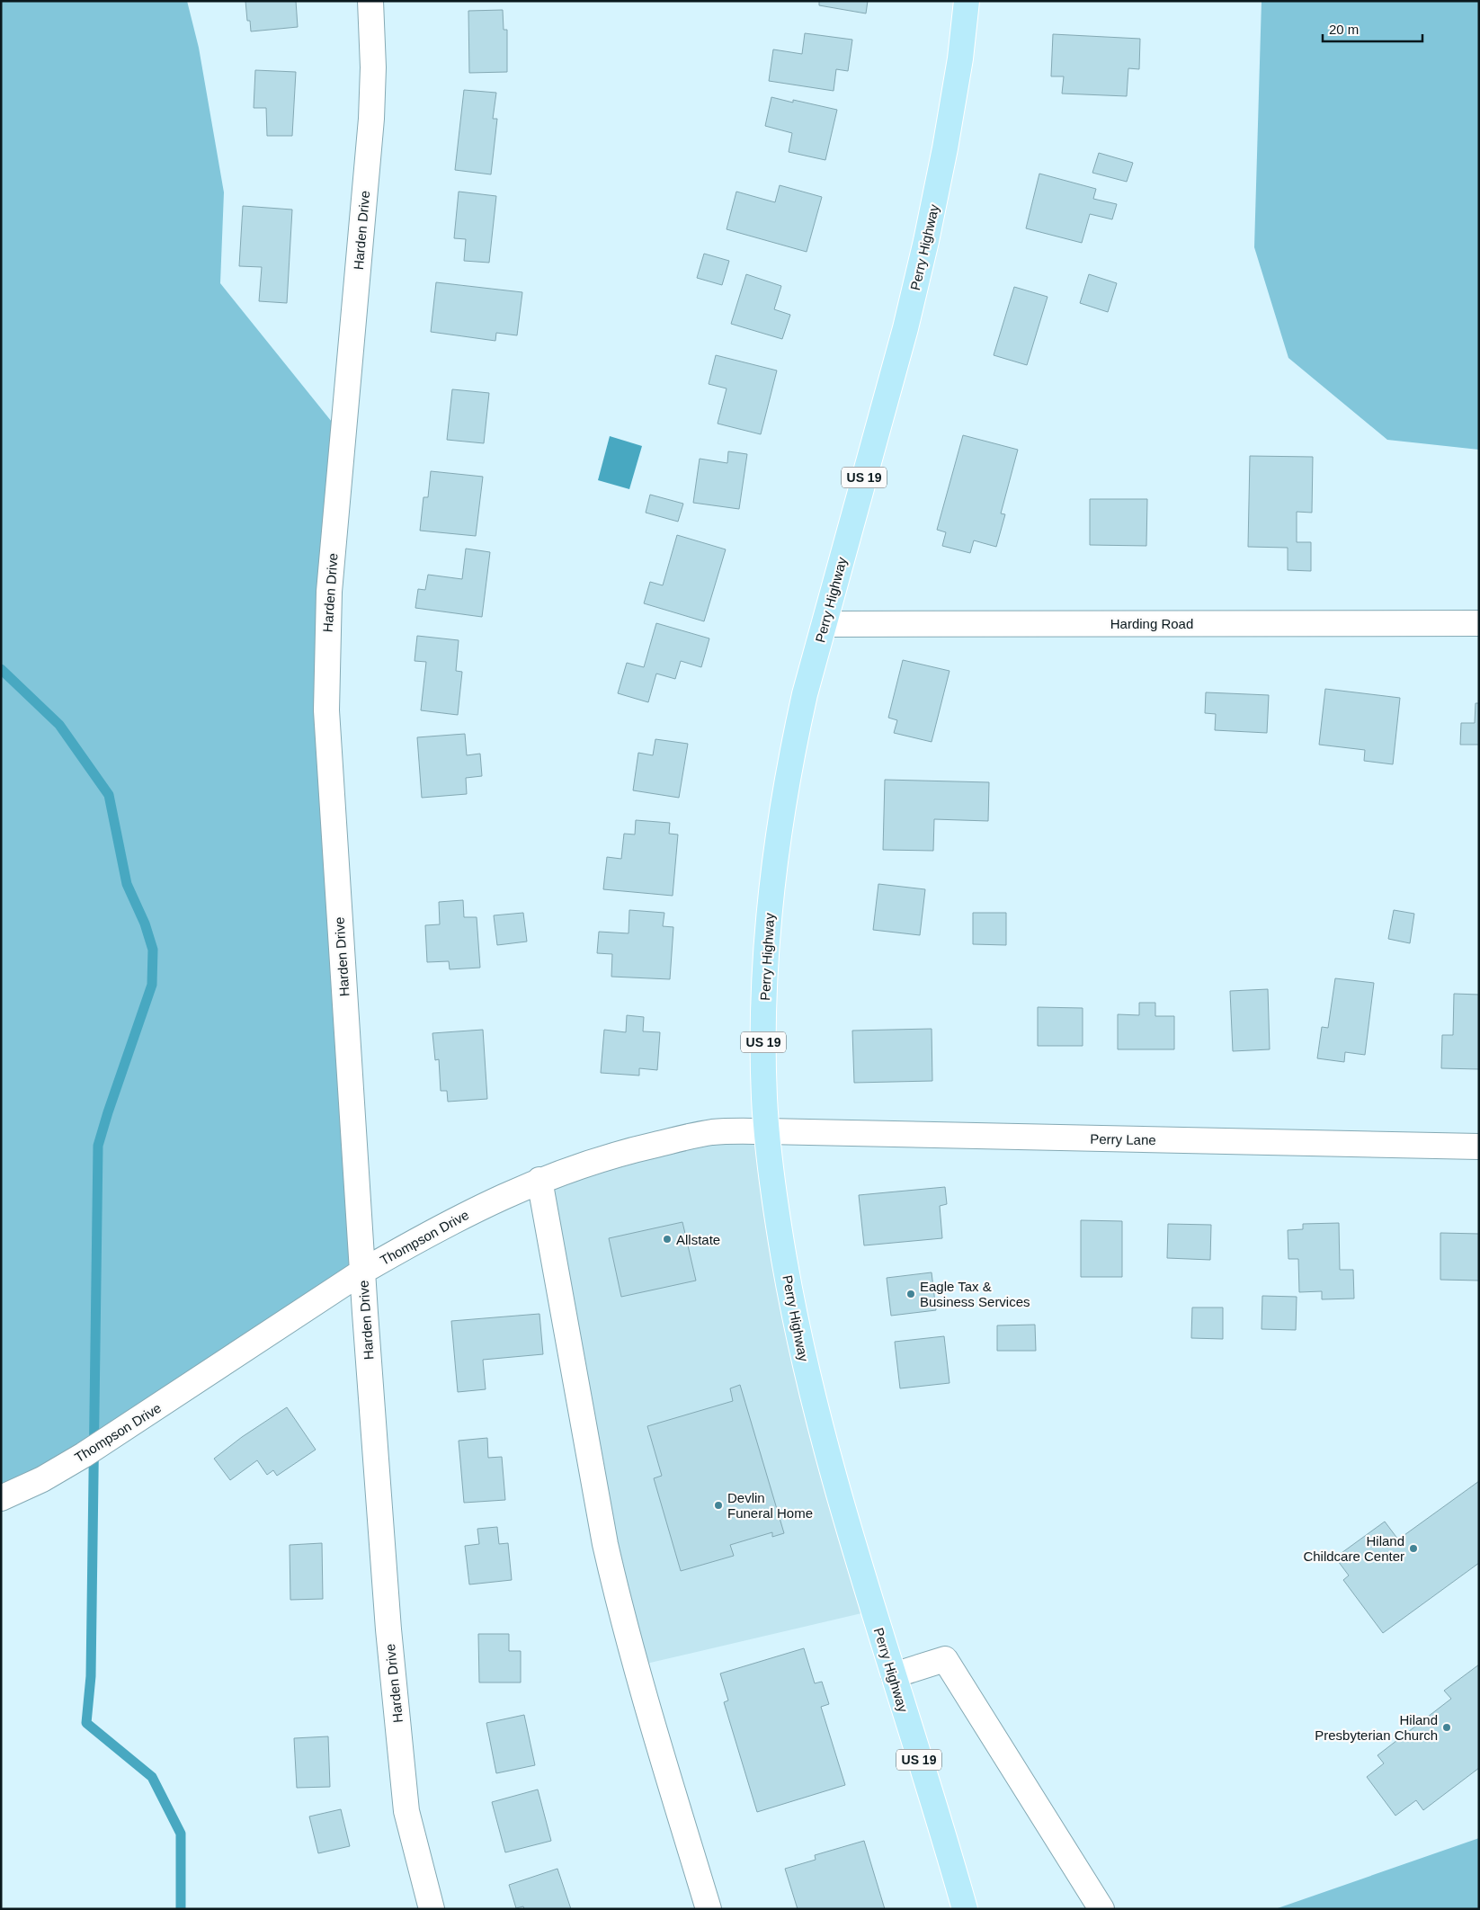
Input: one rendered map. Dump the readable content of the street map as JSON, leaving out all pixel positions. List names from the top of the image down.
{
  "streets": {
    "main road": ["Perry Highway", "US 19"],
    "street": [
      "Harden Drive",
      "Harding Road",
      "Perry Lane",
      "Thompson Drive"
    ]
  },
  "crossings": [
    ["Harden Drive", "Thompson Drive"],
    ["Perry Highway", "Harding Road"],
    ["Perry Highway", "Perry Lane"],
    ["Perry Highway", "Thompson Drive"],
    ["Perry Lane", "Thompson Drive"]
  ],
  "places": [
    "Allstate",
    "Eagle Tax & Business Services",
    "Devlin Funeral Home",
    "Hiland Childcare Center",
    "Hiland Presbyterian Church"
  ],
  "scale_bar": "20 m"
}
